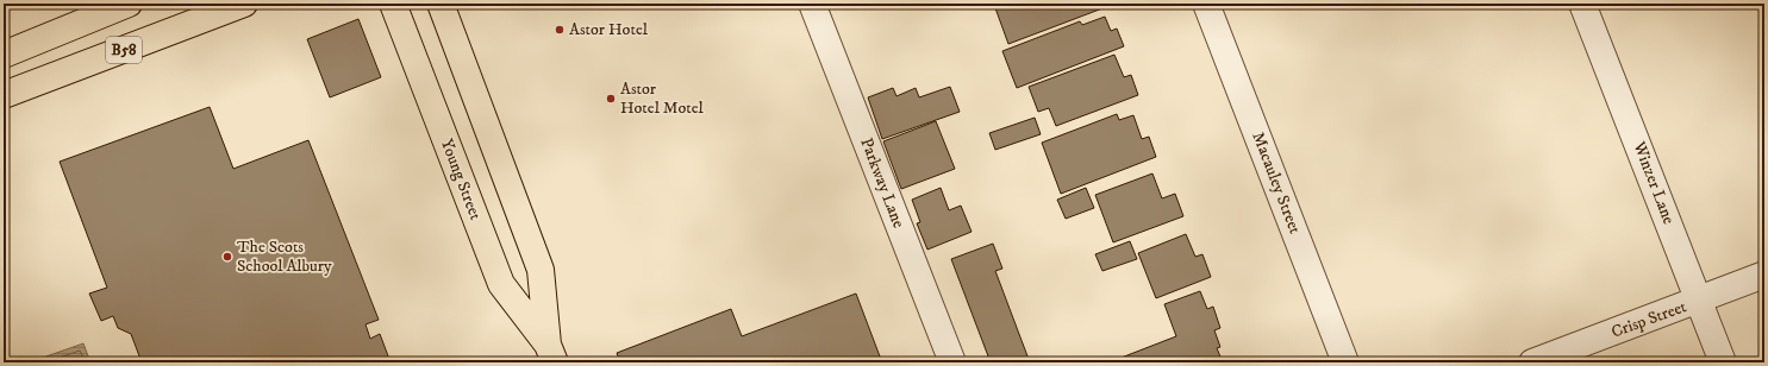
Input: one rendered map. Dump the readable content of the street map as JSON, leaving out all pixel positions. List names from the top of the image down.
{
  "streets": {
    "main road": ["B58", "Young Street"],
    "street": [
      "Parkway Lane",
      "Macauley Street",
      "Winzer Lane",
      "Crisp Street"
    ]
  },
  "crossings": [
    ["Winzer Lane", "Crisp Street"]
  ],
  "places": ["Astor Hotel", "Astor Hotel Motel", "The Scots School Albury"]
}
